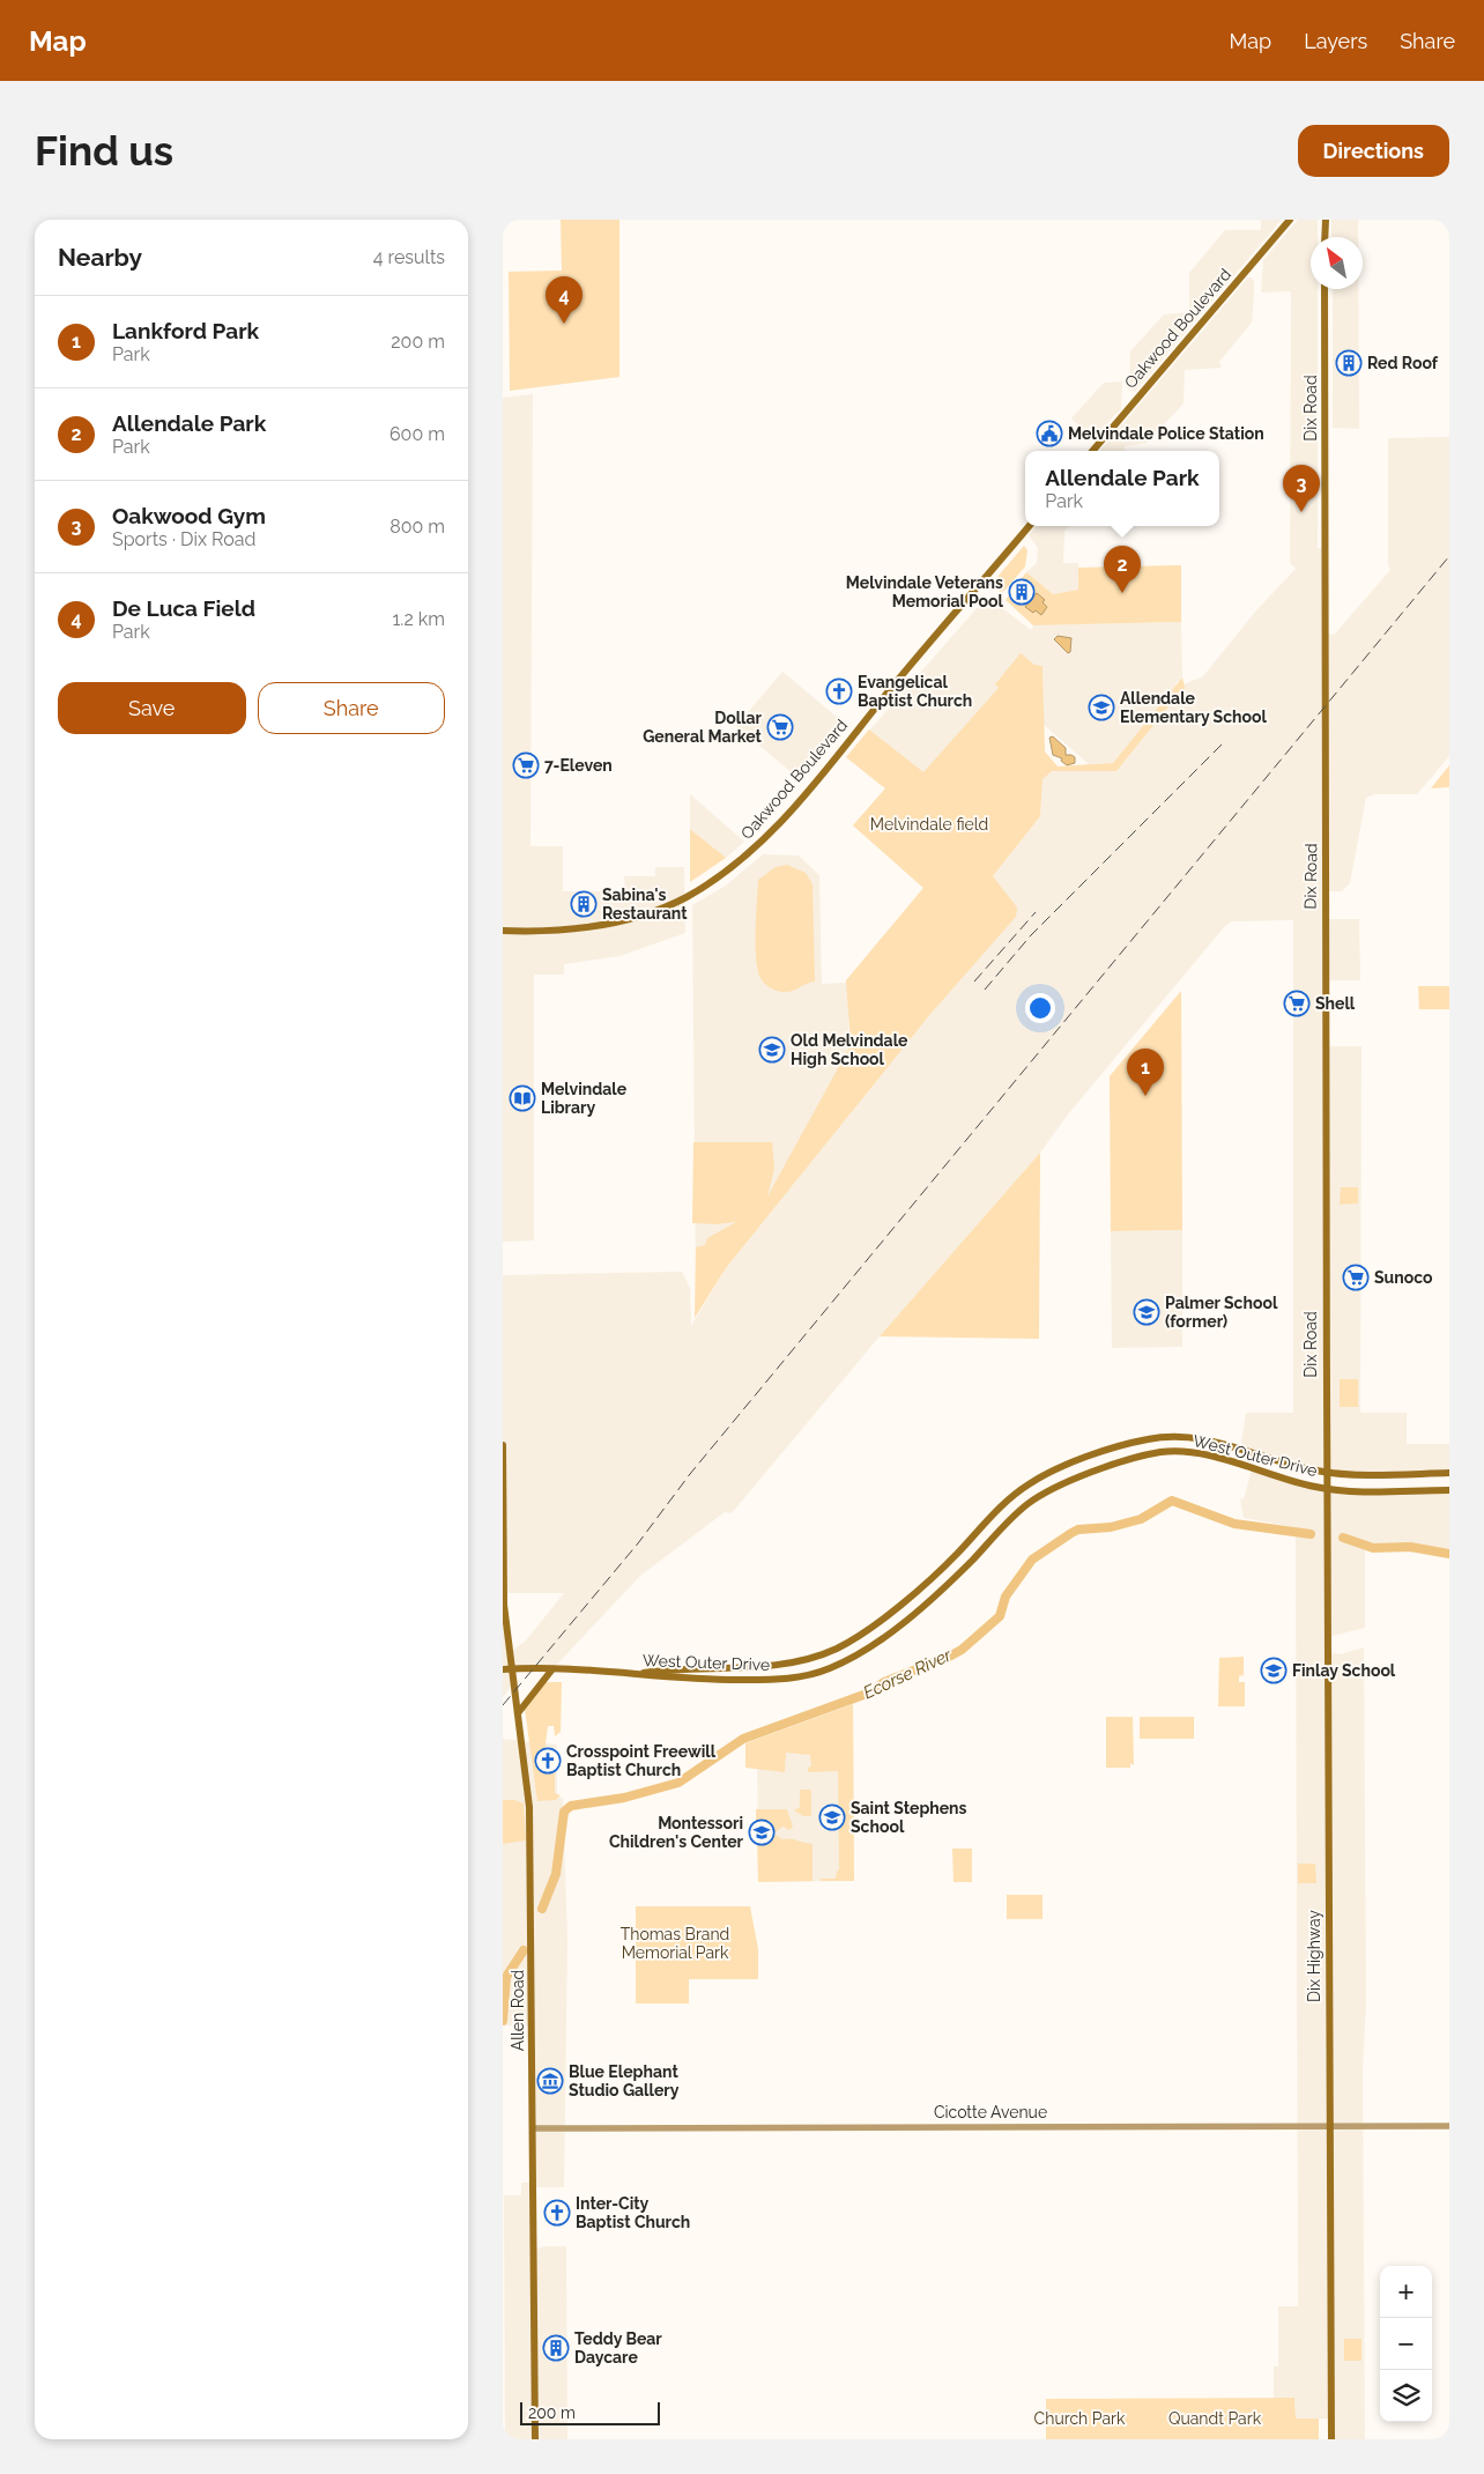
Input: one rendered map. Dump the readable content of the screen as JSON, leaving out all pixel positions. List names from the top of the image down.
{
  "streets": {
    "main road": [
      "Oakwood Boulevard",
      "Dix Road",
      "West Outer Drive",
      "Dix Highway",
      "Allen Road"
    ],
    "street": ["Cicotte Avenue"]
  },
  "crossings": [
    ["Dix Road", "West Outer Drive"],
    ["Dix Road", "Dix Highway"],
    ["West Outer Drive", "Dix Highway"],
    ["Dix Highway", "Cicotte Avenue"],
    ["Allen Road", "Cicotte Avenue"]
  ],
  "water": ["Ecorse River"],
  "parks": [
    "Melvindale field",
    "Thomas Brand Memorial Park",
    "Church Park",
    "Quandt Park"
  ],
  "places": {
    "building": [
      "Red Roof",
      "Melvindale Veterans Memorial Pool",
      "Sabina's Restaurant",
      "Teddy Bear Daycare"
    ],
    "public building": ["Melvindale Police Station"],
    "church": ["Evangelical Baptist Church", "Crosspoint Freewill Baptist Church", "Inter-City Baptist Church"],
    "school or university": [
      "Allendale Elementary School",
      "Old Melvindale High School",
      "Palmer School (former)",
      "Finlay School",
      "Saint Stephens School",
      "Montessori Children's Center"
    ],
    "supermarket": [
      "Dollar General Market",
      "7-Eleven",
      "Shell",
      "Sunoco"
    ],
    "library": ["Melvindale Library"],
    "museum": ["Blue Elephant Studio Gallery"]
  },
  "scale_bar": "200 m",
  "north": "top left",
  "page": {
    "header": "Map",
    "nav": ["Map", "Layers", "Share"],
    "buttons": [
      "Directions",
      ["Save", "Share"]
    ],
    "title": "Find us",
    "heading": ["Nearby", "4 results"],
    "pins": [
      "4",
      "3",
      "2",
      "1"
    ],
    "list": [
      {
        "mark": "1",
        "name": "Lankford Park",
        "note": "Park",
        "value": "200 m"
      },
      {
        "mark": "2",
        "name": "Allendale Park",
        "note": "Park",
        "value": "600 m"
      },
      {
        "mark": "3",
        "name": "Oakwood Gym",
        "note": "Sports · Dix Road",
        "value": "800 m"
      },
      {
        "mark": "4",
        "name": "De Luca Field",
        "note": "Park",
        "value": "1.2 km"
      }
    ],
    "popup": ["Allendale Park", "Park"],
    "map_buttons": ["+", "−"],
    "scale": "200 m"
  }
}
